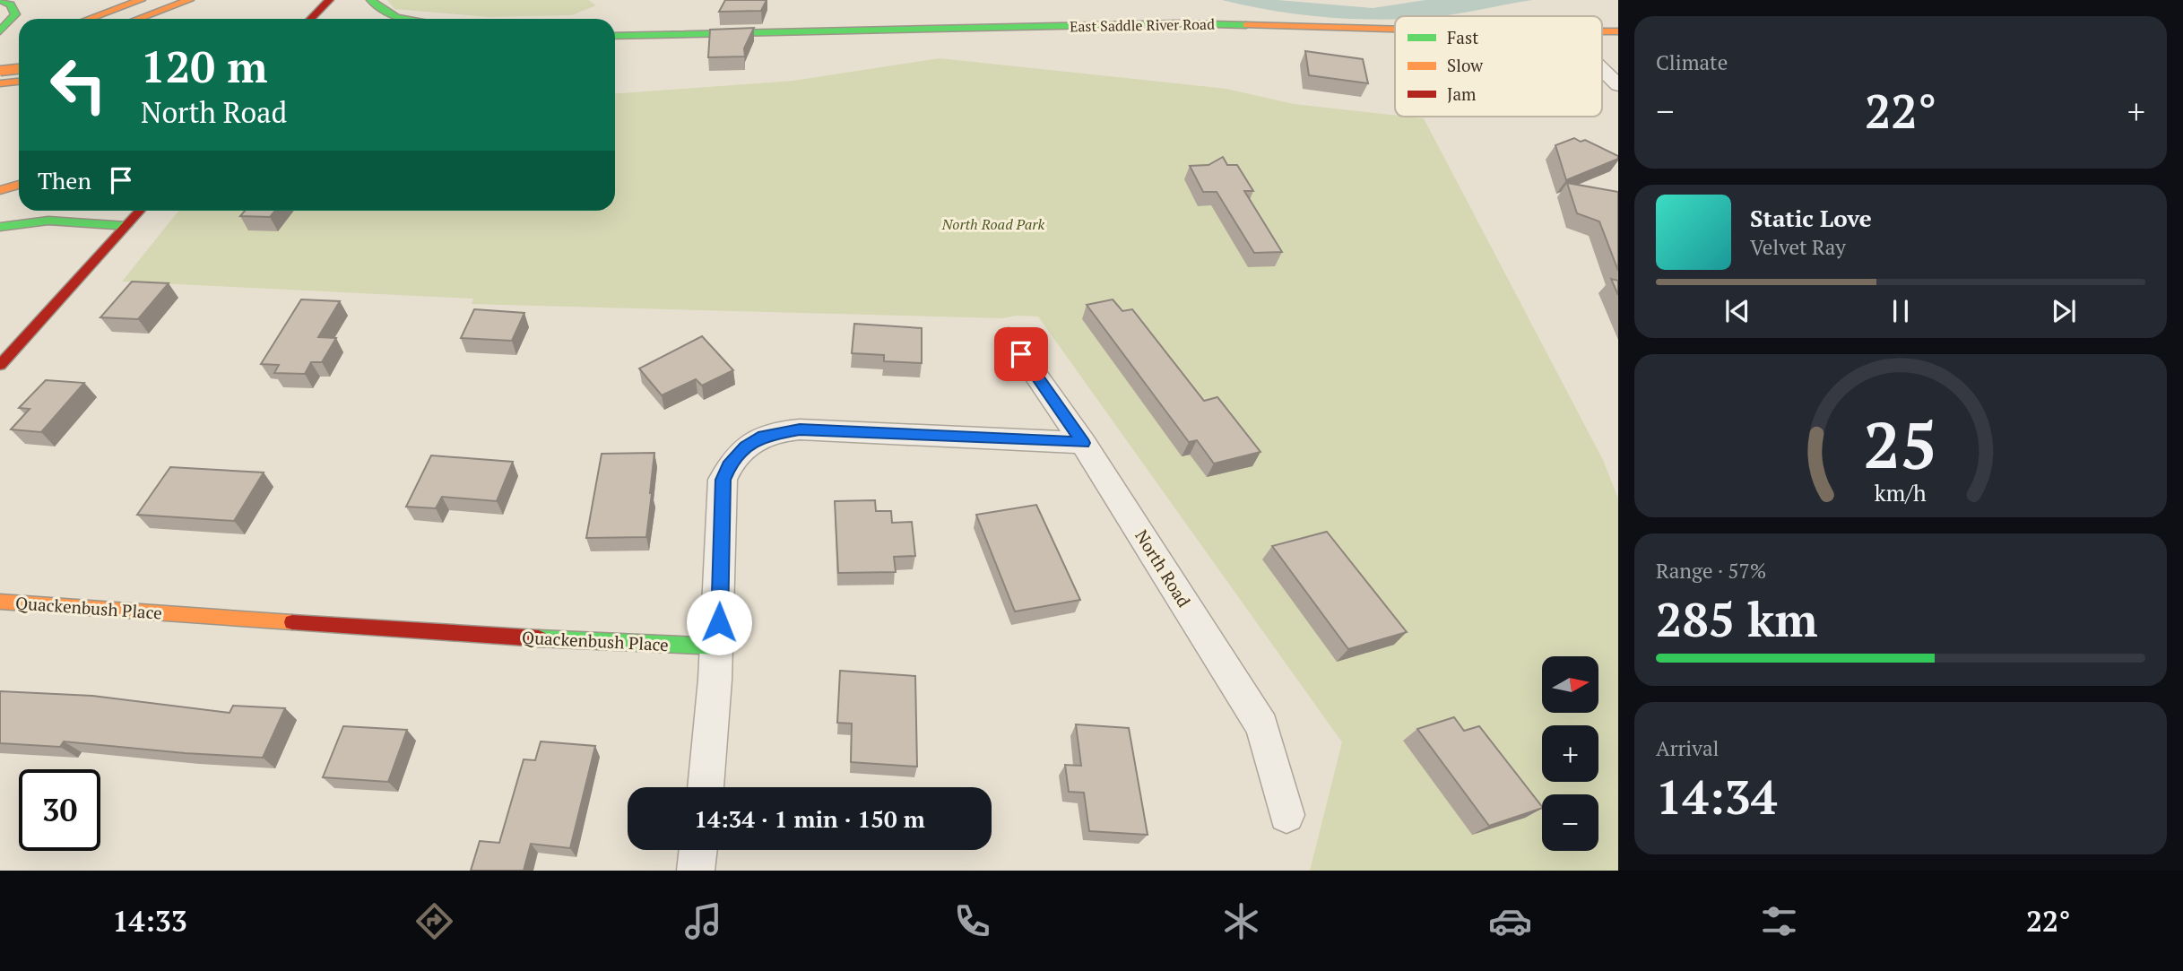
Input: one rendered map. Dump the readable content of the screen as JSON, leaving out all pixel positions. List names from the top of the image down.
{
  "streets": {
    "main road": ["East Saddle River Road", "Quackenbush Place"],
    "street": ["North Road"]
  },
  "parks": ["North Road Park"],
  "legend": ["Fast", "Slow", "Jam"],
  "north": "right",
  "page": {
    "tile": [
      "Climate",
      ["Range · 57%", "285 km"],
      ["Arrival", "14:34"]
    ],
    "turn": ["120 m", "North Road"],
    "heat": ["−", "22°", "+"],
    "then": "Then",
    "song": ["Static Love", "Velvet Ray"],
    "map_buttons": ["+", "−"],
    "limit": "30",
    "trip": "14:34 · 1 min · 150 m",
    "tabs": ["14:33", "22°"],
    "gauge": ["25", "km/h"]
  }
}
